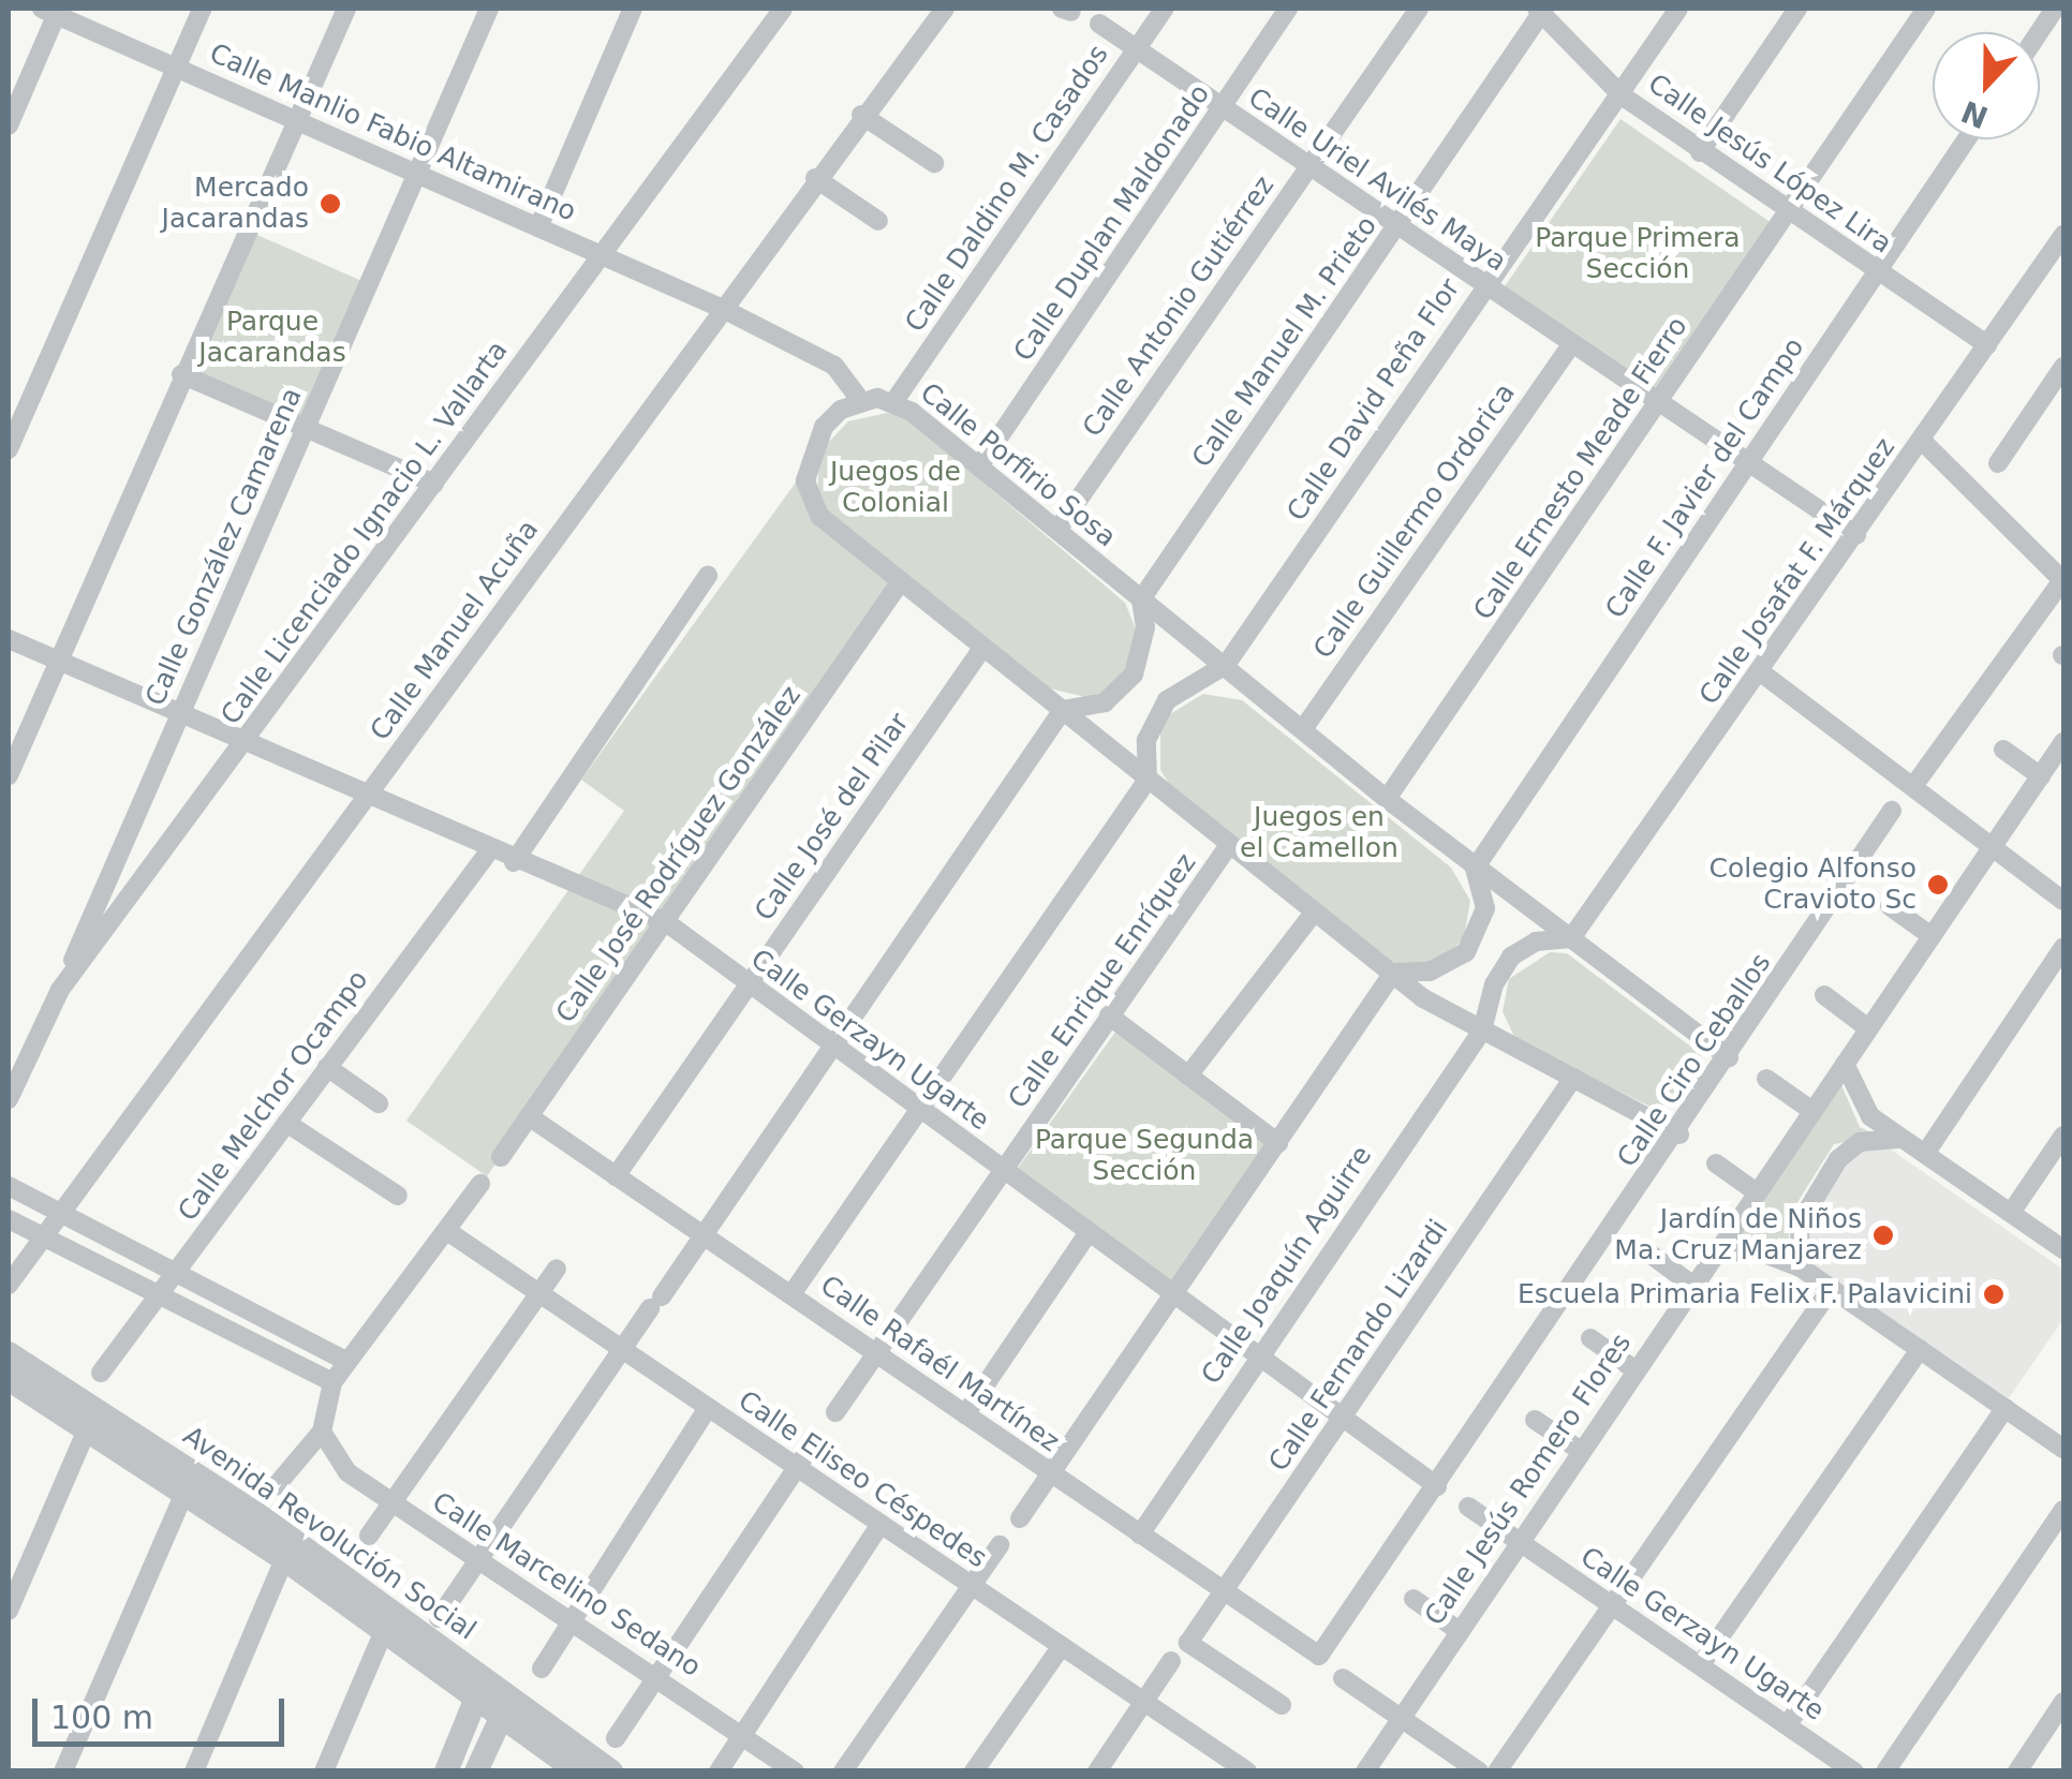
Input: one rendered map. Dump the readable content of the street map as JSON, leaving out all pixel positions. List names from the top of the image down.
{
  "streets": {
    "street": [
      "Calle Manlio Fabio Altamirano",
      "Calle Jesús López Lira",
      "Calle Uriel Avilés Maya",
      "Calle Daldino M. Casados",
      "Calle Duplan Maldonado",
      "Calle Antonio Gutiérrez",
      "Calle Manuel M. Prieto",
      "Calle David Peña Flor",
      "Calle Porfirio Sosa",
      "Calle Ernesto Meade Fierro",
      "Calle F. Javier del Campo",
      "Calle Guillermo Ordorica",
      "Calle Licenciado Ignacio L. Vallarta",
      "Calle González Camarena",
      "Calle Josafat F. Márquez",
      "Calle Manuel Acuña",
      "Calle José del Pilar",
      "Calle José Rodríguez González",
      "Calle Enrique Enríquez",
      "Calle Gerzayn Ugarte",
      "Calle Ciro Ceballos",
      "Calle Melchor Ocampo",
      "Calle Joaquín Aguirre",
      "Calle Fernando Lizardi",
      "Calle Rafaél Martínez",
      "Calle Eliseo Céspedes",
      "Calle Jesús Romero Flores",
      "Avenida Revolución Social",
      "Calle Marcelino Sedano"
    ]
  },
  "crossings": [
    ["Calle Manlio Fabio Altamirano", "Calle Porfirio Sosa"],
    ["Calle Manlio Fabio Altamirano", "Calle Licenciado Ignacio L. Vallarta"],
    ["Calle Manlio Fabio Altamirano", "Calle González Camarena"],
    ["Calle Manlio Fabio Altamirano", "Calle Manuel Acuña"],
    ["Calle Jesús López Lira", "Calle Manuel M. Prieto"],
    ["Calle Jesús López Lira", "Calle David Peña Flor"],
    ["Calle Jesús López Lira", "Calle Ernesto Meade Fierro"],
    ["Calle Jesús López Lira", "Calle F. Javier del Campo"],
    ["Calle Jesús López Lira", "Calle Josafat F. Márquez"],
    ["Calle Uriel Avilés Maya", "Calle Daldino M. Casados"],
    ["Calle Uriel Avilés Maya", "Calle Duplan Maldonado"],
    ["Calle Uriel Avilés Maya", "Calle Antonio Gutiérrez"],
    ["Calle Uriel Avilés Maya", "Calle Manuel M. Prieto"],
    ["Calle Uriel Avilés Maya", "Calle David Peña Flor"],
    ["Calle Uriel Avilés Maya", "Calle Ernesto Meade Fierro"],
    ["Calle Uriel Avilés Maya", "Calle F. Javier del Campo"],
    ["Calle Uriel Avilés Maya", "Calle Guillermo Ordorica"],
    ["Calle Uriel Avilés Maya", "Calle Josafat F. Márquez"],
    ["Calle Daldino M. Casados", "Calle Porfirio Sosa"],
    ["Calle Duplan Maldonado", "Calle Porfirio Sosa"],
    ["Calle Antonio Gutiérrez", "Calle Porfirio Sosa"],
    ["Calle Manuel M. Prieto", "Calle Porfirio Sosa"],
    ["Calle David Peña Flor", "Calle Porfirio Sosa"],
    ["Calle Porfirio Sosa", "Calle Ernesto Meade Fierro"],
    ["Calle Porfirio Sosa", "Calle F. Javier del Campo"],
    ["Calle Porfirio Sosa", "Calle Guillermo Ordorica"],
    ["Calle Porfirio Sosa", "Calle Josafat F. Márquez"],
    ["Calle Porfirio Sosa", "Calle Ciro Ceballos"],
    ["Calle Porfirio Sosa", "Calle Joaquín Aguirre"],
    ["Calle Licenciado Ignacio L. Vallarta", "Calle González Camarena"],
    ["Calle Licenciado Ignacio L. Vallarta", "Calle Gerzayn Ugarte"],
    ["Calle González Camarena", "Calle Gerzayn Ugarte"],
    ["Calle Josafat F. Márquez", "Calle Joaquín Aguirre"],
    ["Calle Manuel Acuña", "Calle Gerzayn Ugarte"],
    ["Calle José del Pilar", "Calle Gerzayn Ugarte"],
    ["Calle José del Pilar", "Calle Rafaél Martínez"],
    ["Calle José Rodríguez González", "Calle Gerzayn Ugarte"],
    ["Calle José Rodríguez González", "Calle Rafaél Martínez"],
    ["Calle Enrique Enríquez", "Calle Gerzayn Ugarte"],
    ["Calle Enrique Enríquez", "Calle Rafaél Martínez"],
    ["Calle Gerzayn Ugarte", "Calle Ciro Ceballos"],
    ["Calle Gerzayn Ugarte", "Calle Melchor Ocampo"],
    ["Calle Gerzayn Ugarte", "Calle Joaquín Aguirre"],
    ["Calle Gerzayn Ugarte", "Calle Fernando Lizardi"],
    ["Calle Gerzayn Ugarte", "Calle Jesús Romero Flores"],
    ["Calle Ciro Ceballos", "Calle Rafaél Martínez"],
    ["Calle Joaquín Aguirre", "Calle Rafaél Martínez"],
    ["Calle Fernando Lizardi", "Calle Rafaél Martínez"]
  ],
  "parks": [
    "Parque Primera Sección",
    "Parque Jacarandas",
    "Juegos de Colonial",
    "Juegos en el Camellon",
    "Parque Segunda Sección"
  ],
  "places": [
    "Mercado Jacarandas",
    "Colegio Alfonso Cravioto Sc",
    "Jardín de Niños Ma. Cruz Manjarez",
    "Escuela Primaria Felix F. Palavicini"
  ],
  "scale_bar": "100 m",
  "north": "bottom"
}
